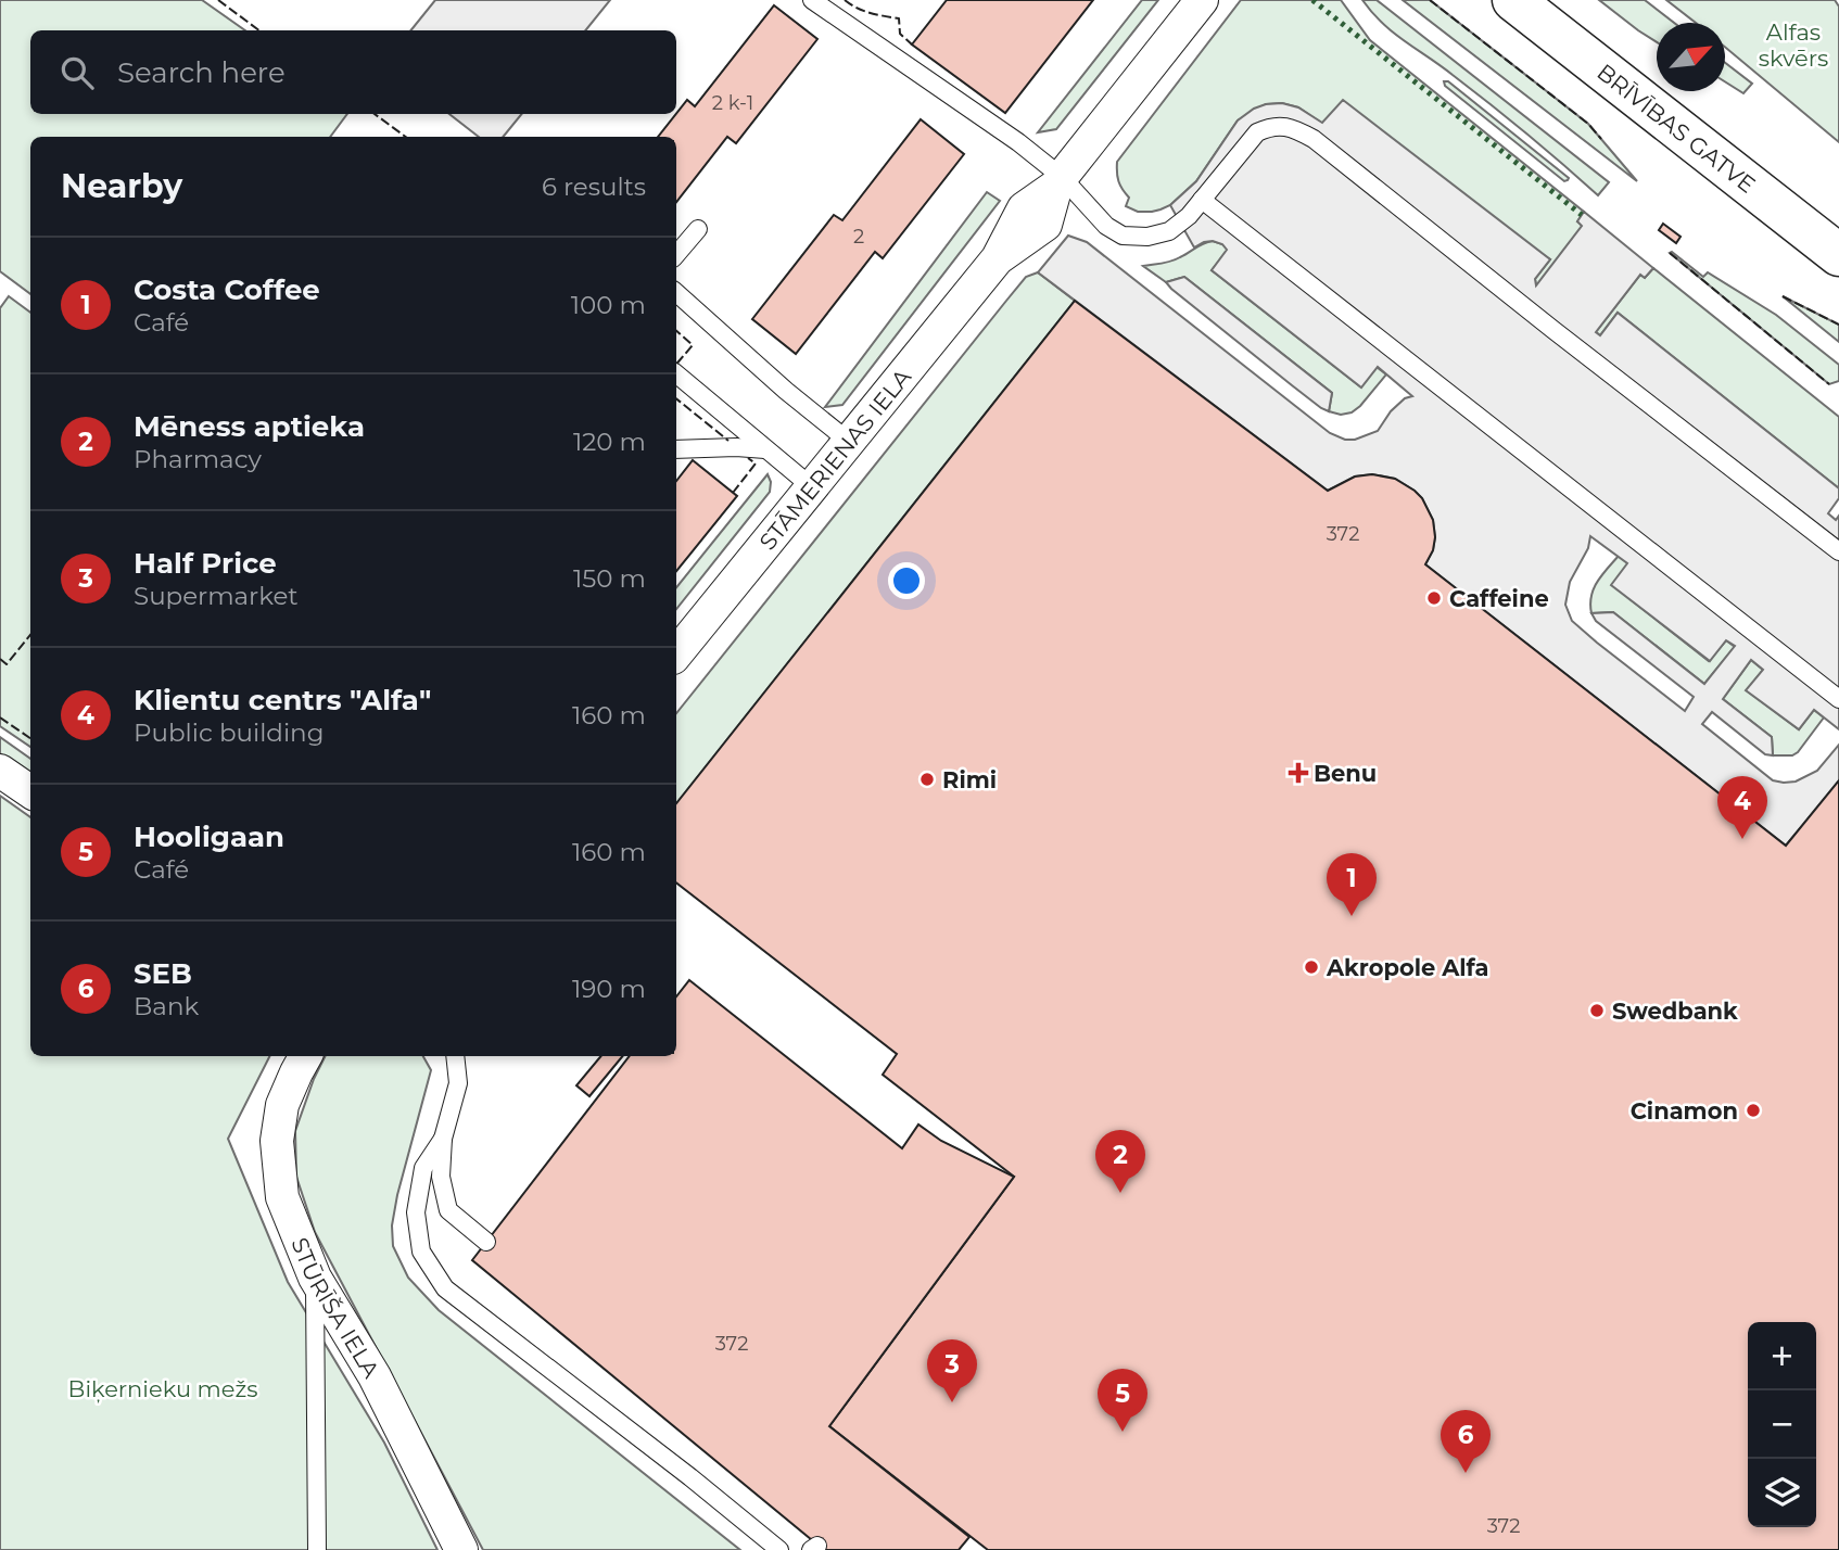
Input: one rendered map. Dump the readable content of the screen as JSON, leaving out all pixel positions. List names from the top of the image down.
{
  "streets": {
    "highway": ["BRĪVĪBAS GATVE"],
    "street": ["STĀMERIENAS IELA", "STŪRĪŠA IELA"]
  },
  "parks": ["Alfas skvērs", "Biķernieku mežs"],
  "places": {
    "other": [
      "Caffeine",
      "Rimi",
      "Akropole Alfa",
      "Swedbank",
      "Cinamon"
    ],
    "health": ["Benu"]
  },
  "house_numbers": [
    "2 k-1",
    "2",
    "372",
    "372",
    "372"
  ],
  "north": "top right",
  "page": {
    "search": "Search here",
    "heading": ["Nearby", "6 results"],
    "list": [
      {
        "mark": "1",
        "name": "Costa Coffee",
        "note": "Café",
        "value": "100 m"
      },
      {
        "mark": "2",
        "name": "Mēness aptieka",
        "note": "Pharmacy",
        "value": "120 m"
      },
      {
        "mark": "3",
        "name": "Half Price",
        "note": "Supermarket",
        "value": "150 m"
      },
      {
        "mark": "4",
        "name": "Klientu centrs \"Alfa\"",
        "note": "Public building",
        "value": "160 m"
      },
      {
        "mark": "5",
        "name": "Hooligaan",
        "note": "Café",
        "value": "160 m"
      },
      {
        "mark": "6",
        "name": "SEB",
        "note": "Bank",
        "value": "190 m"
      }
    ],
    "pins": [
      "4",
      "1",
      "2",
      "3",
      "5",
      "6"
    ],
    "map_buttons": ["+", "−"]
  }
}
